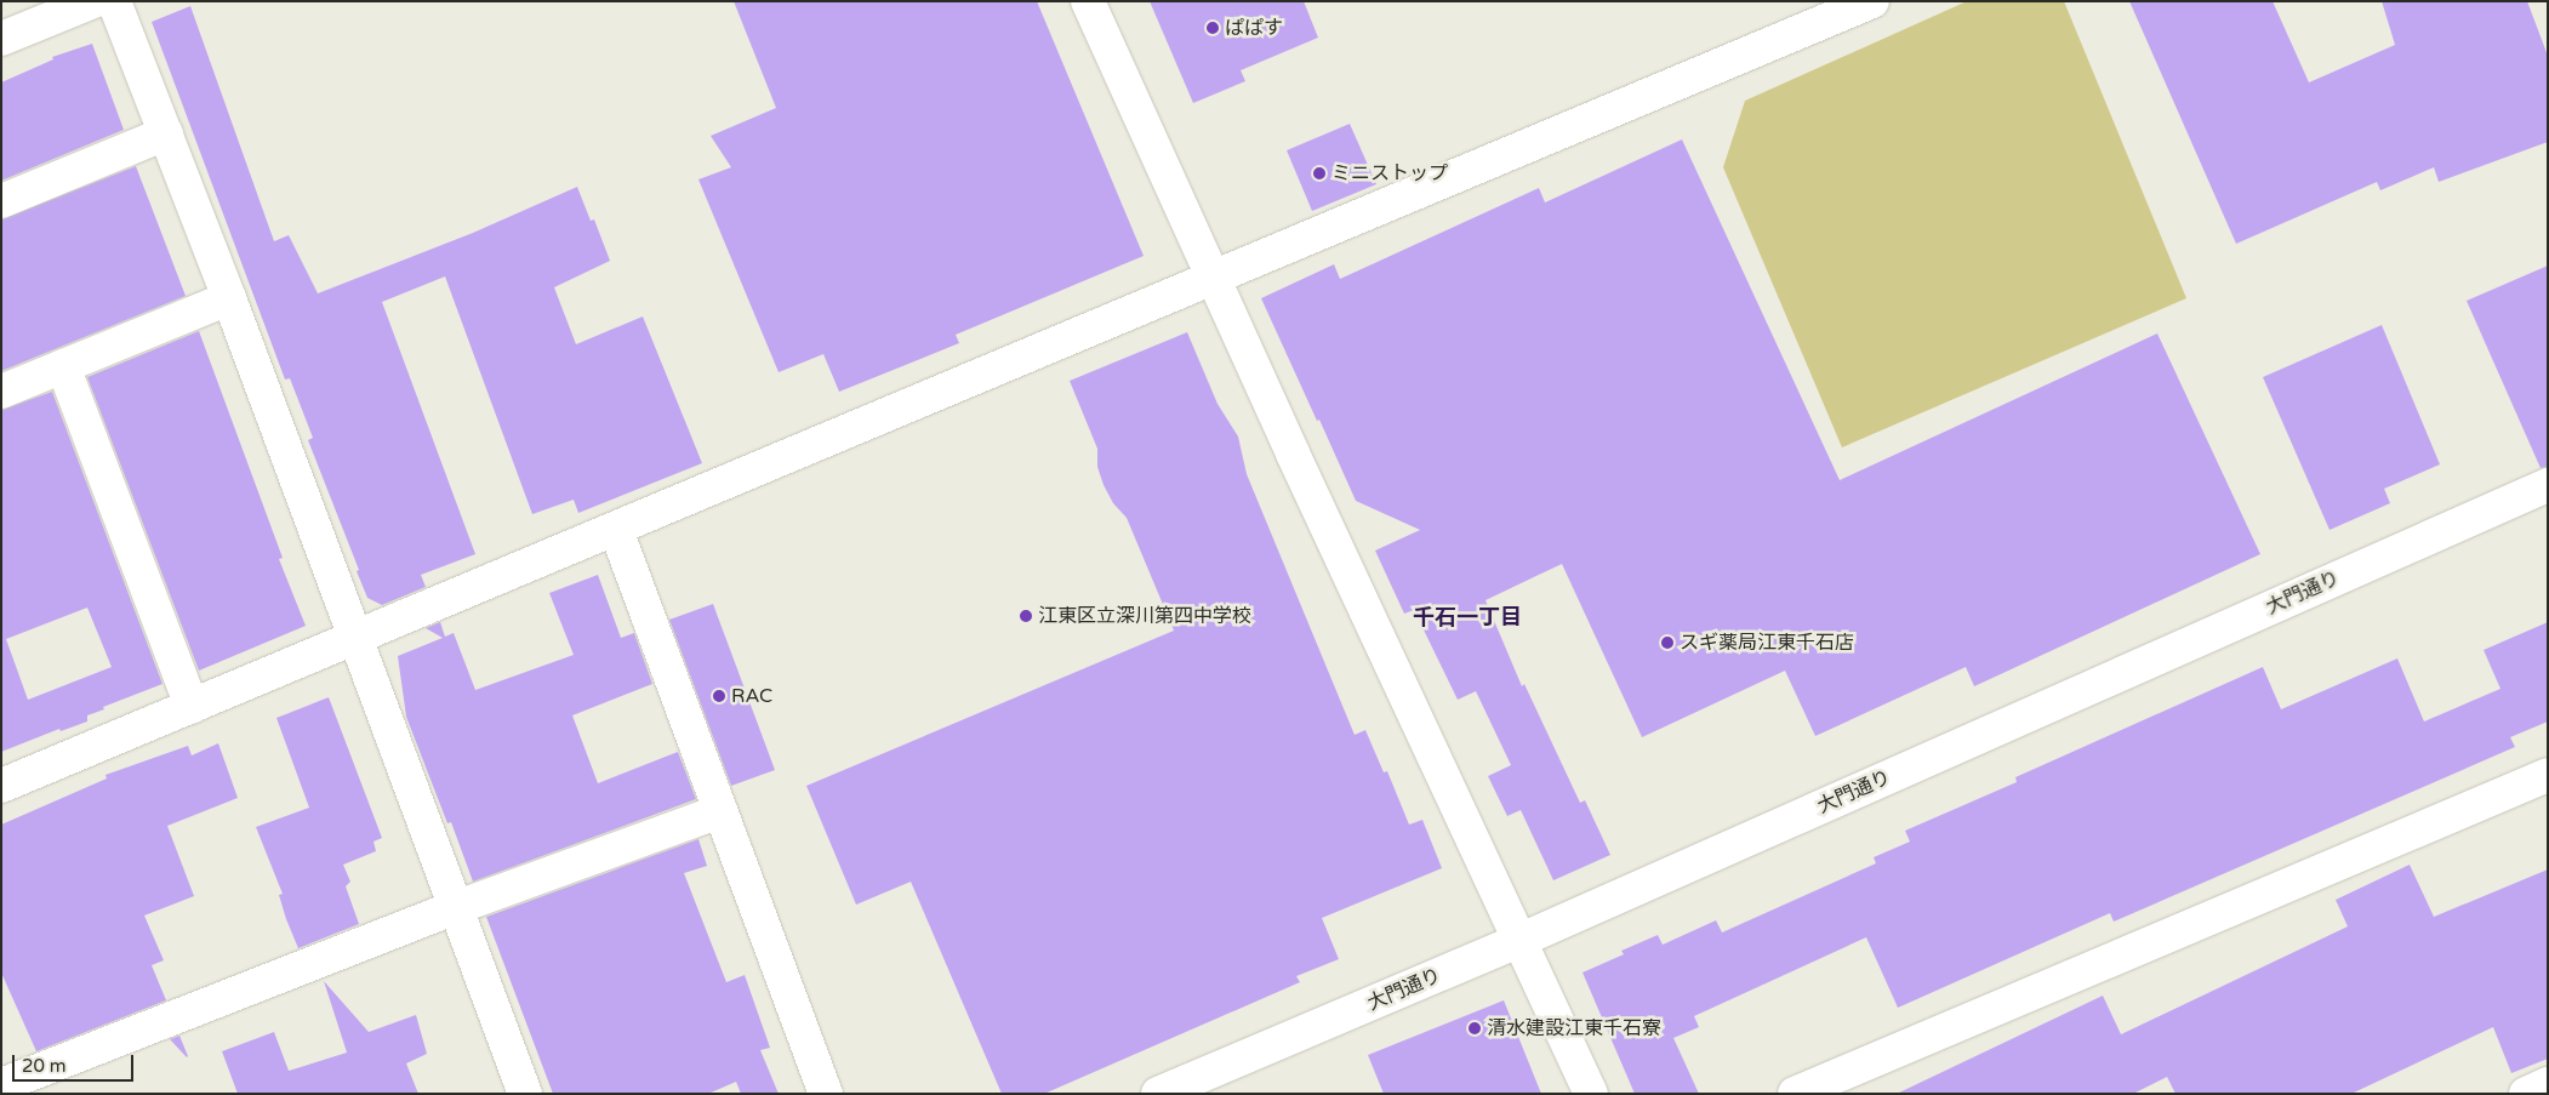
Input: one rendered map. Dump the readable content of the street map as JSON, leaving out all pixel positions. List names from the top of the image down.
{
  "streets": {
    "street": ["大門通り"]
  },
  "districts": ["千石一丁目"],
  "places": [
    "ぱぱす",
    "ミニストップ",
    "江東区立深川第四中学校",
    "スギ薬局江東千石店",
    "RAC",
    "清水建設江東千石寮"
  ],
  "scale_bar": "20 m"
}
